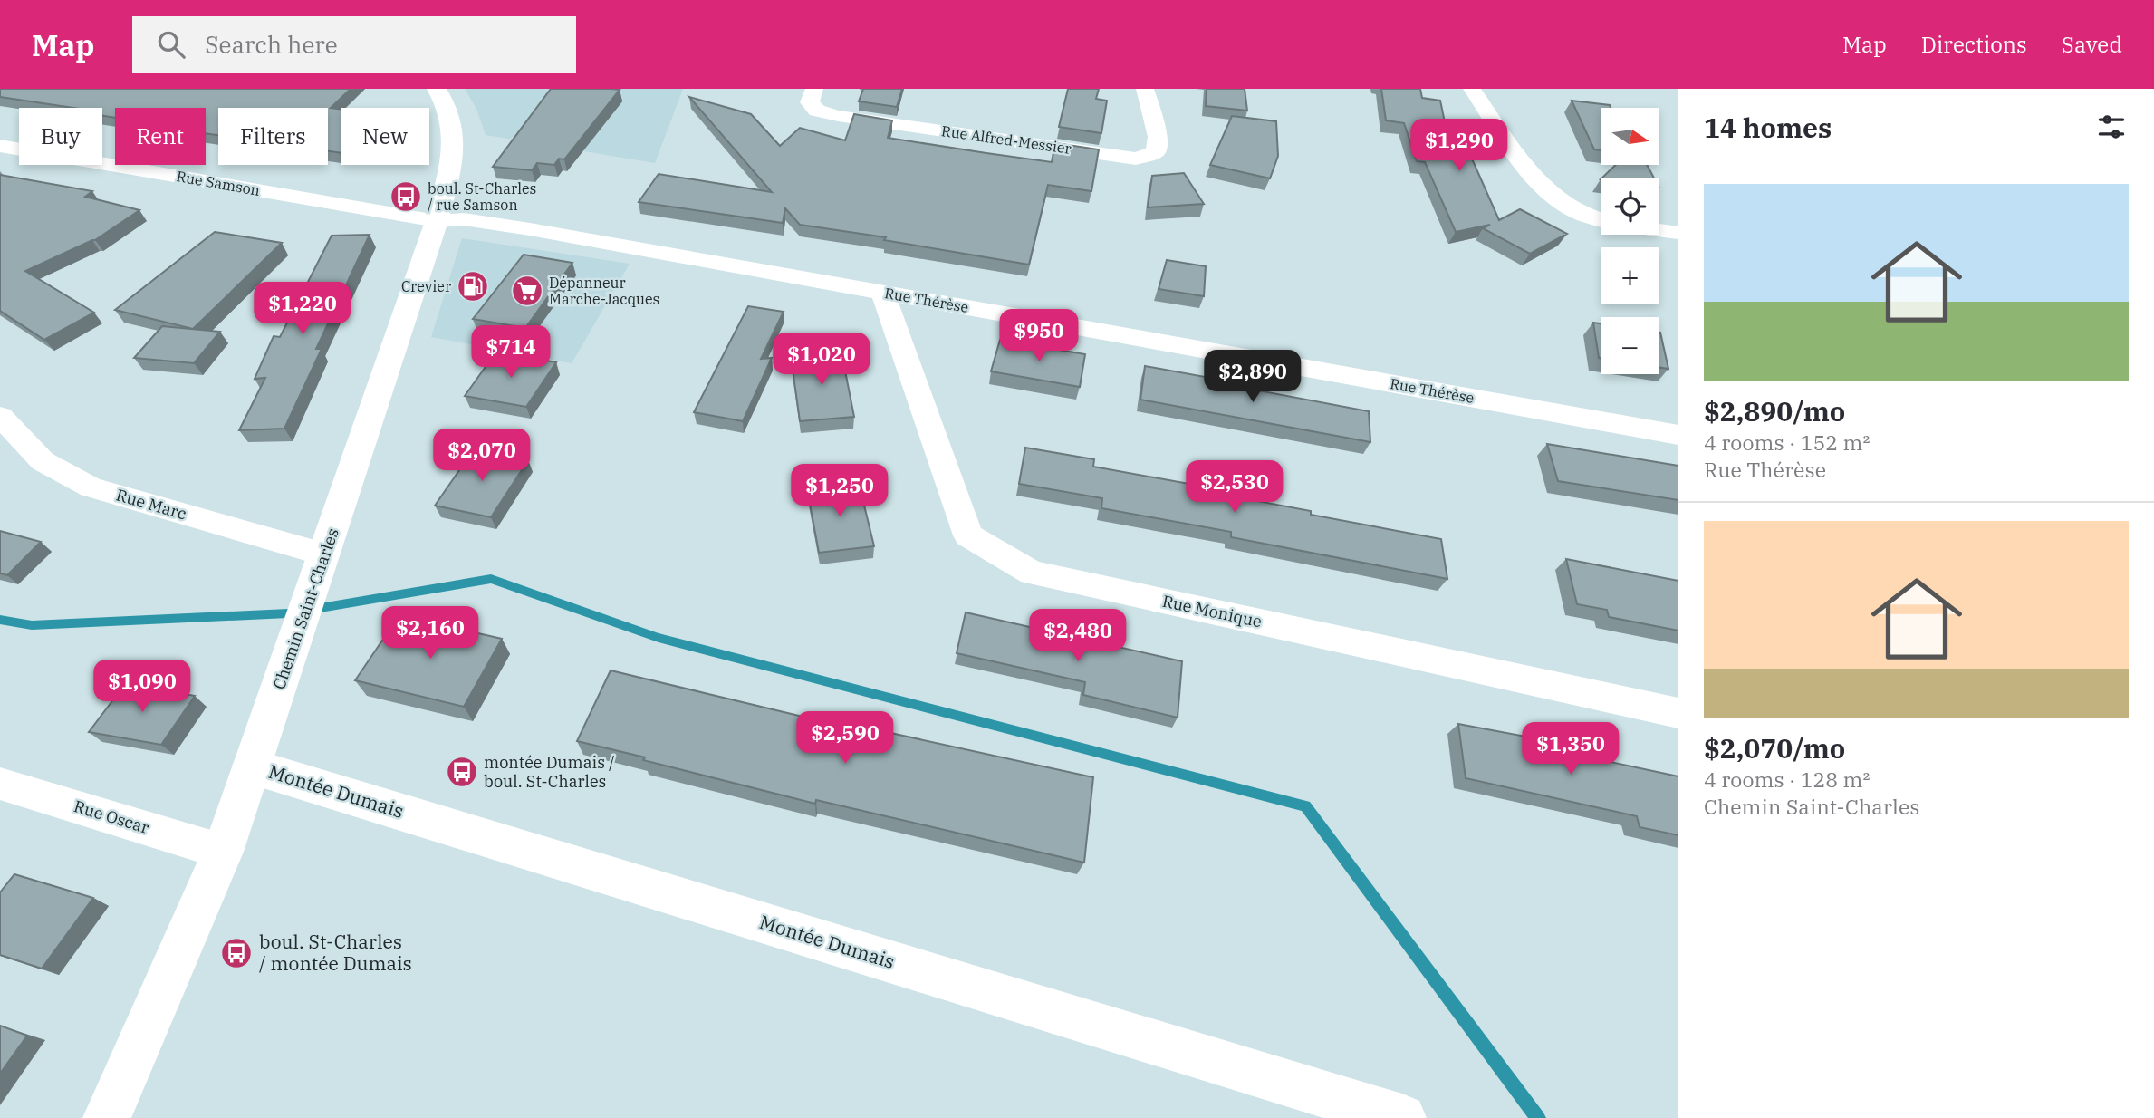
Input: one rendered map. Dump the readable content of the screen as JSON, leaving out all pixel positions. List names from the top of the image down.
{
  "streets": {
    "main road": ["Chemin Saint-Charles", "Montée Dumais"],
    "street": [
      "Rue Alfred-Messier",
      "Rue Samson",
      "Rue Thérèse",
      "Rue Marc",
      "Rue Monique",
      "Rue Oscar"
    ]
  },
  "crossings": [
    ["Rue Samson", "Rue Thérèse"],
    ["Rue Samson", "Chemin Saint-Charles"],
    ["Rue Thérèse", "Chemin Saint-Charles"],
    ["Rue Thérèse", "Rue Monique"],
    ["Rue Marc", "Chemin Saint-Charles"],
    ["Chemin Saint-Charles", "Montée Dumais"],
    ["Chemin Saint-Charles", "Rue Oscar"]
  ],
  "places": {
    "bus stop": ["boul. St-Charles / rue Samson", "montée Dumais / boul. St-Charles", "boul. St-Charles / montée Dumais"],
    "fuel station": ["Crevier"],
    "supermarket": ["Dépanneur Marche-Jacques"]
  },
  "north": "right",
  "page": {
    "header": "Map",
    "search": "Search here",
    "nav": ["Map", "Directions", "Saved"],
    "heading": "14 homes",
    "map_buttons": ["+", "−"],
    "chip": [
      "Buy",
      "Rent",
      "Filters",
      "New"
    ],
    "price": [
      "$1,290",
      "$1,220",
      "$950",
      "$714",
      "$1,020",
      "$2,890",
      "$2,070",
      "$2,530",
      "$1,250",
      "$2,160",
      "$2,480",
      "$1,090",
      "$2,590",
      "$1,350"
    ],
    "list": [
      {
        "name": "$2,890/mo",
        "note": "4 rooms · 152 m² · Rue Thérèse"
      },
      {
        "name": "$2,070/mo",
        "note": "4 rooms · 128 m² · Chemin Saint-Charles"
      }
    ]
  }
}
